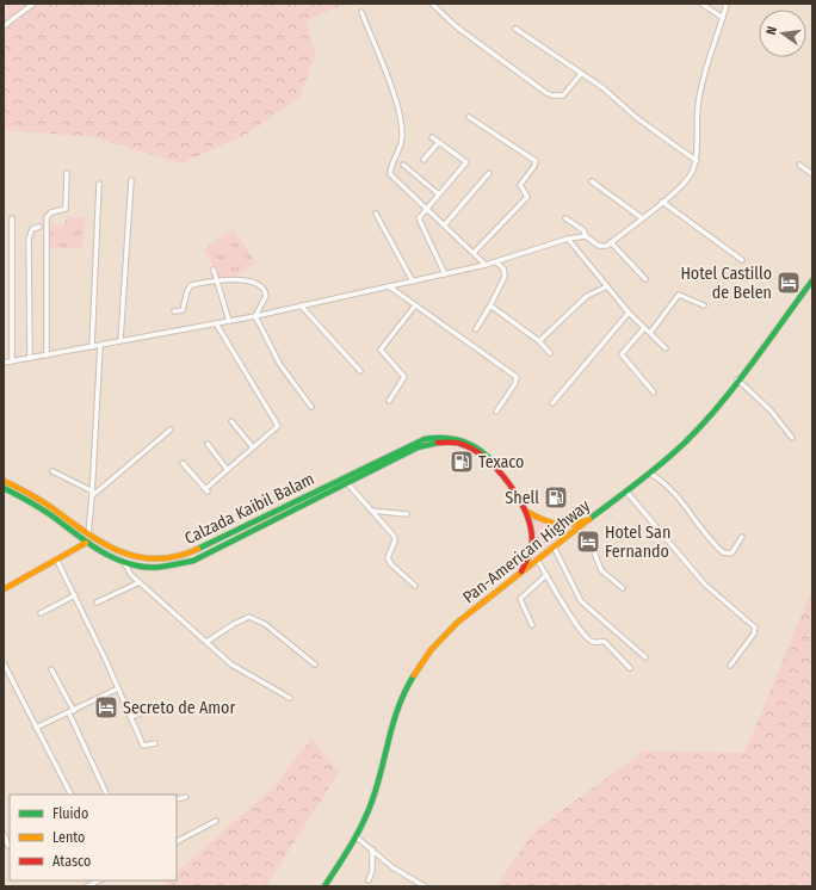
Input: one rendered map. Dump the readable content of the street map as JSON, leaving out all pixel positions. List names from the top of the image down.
{
  "streets": {
    "main road": ["Calzada Kaibil Balam", "Pan-American Highway"]
  },
  "crossings": [
    ["Calzada Kaibil Balam", "Pan-American Highway"]
  ],
  "places": {
    "hotel": ["Hotel Castillo de Belen", "Hotel San Fernando", "Secreto de Amor"],
    "fuel station": ["Texaco", "Shell"]
  },
  "legend": ["Fluido", "Lento", "Atasco"],
  "north": "left"
}
